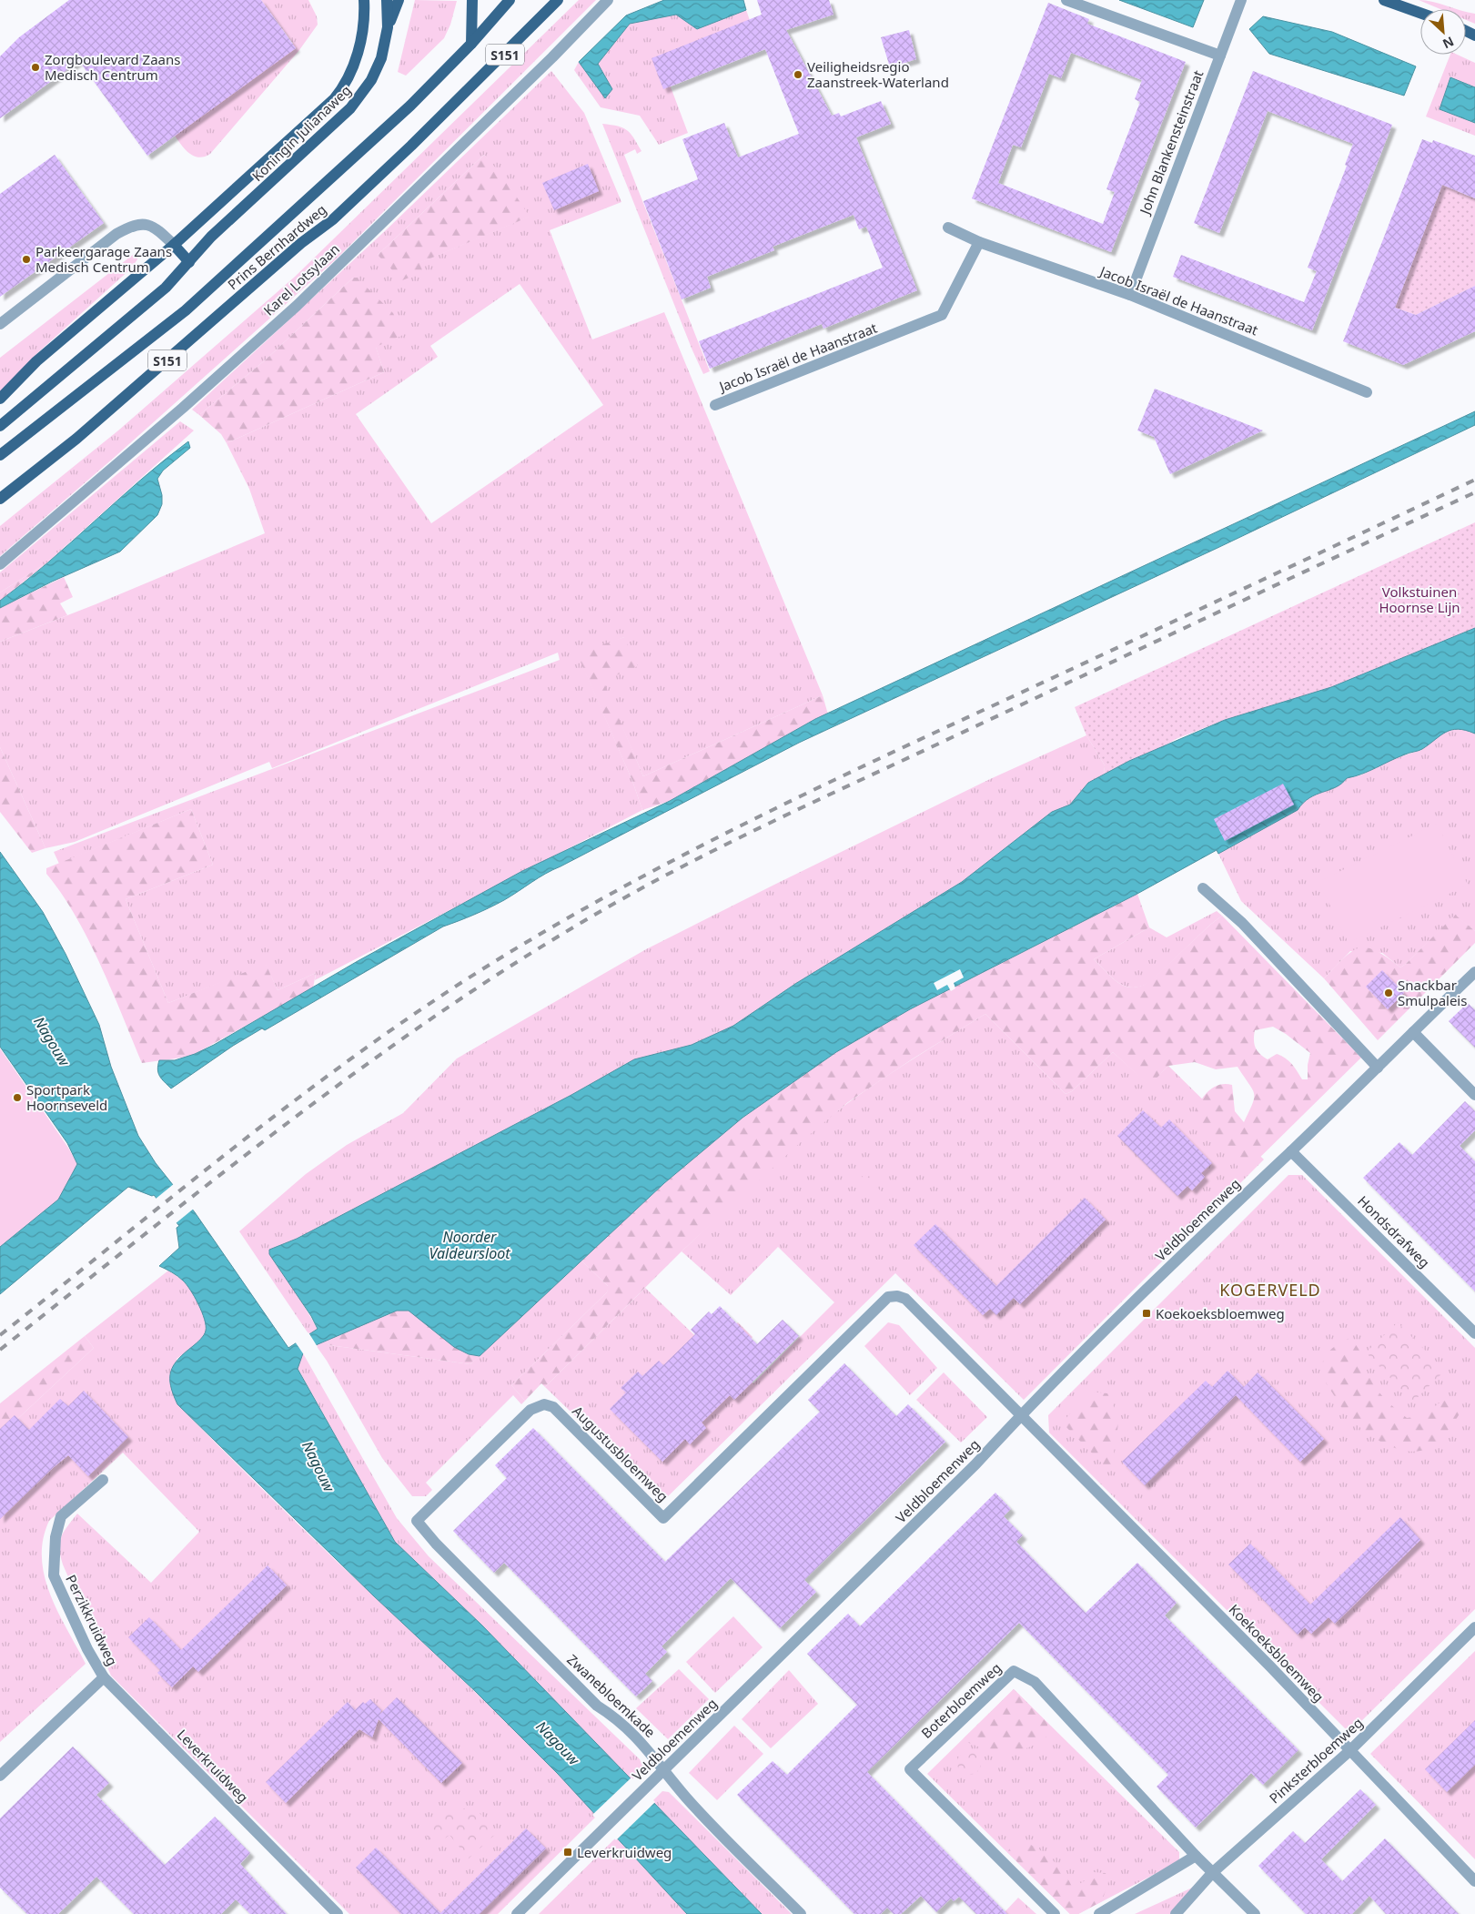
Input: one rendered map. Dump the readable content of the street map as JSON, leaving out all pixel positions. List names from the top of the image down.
{
  "streets": {
    "main road": ["S151", "Koningin Julianaweg", "Prins Bernhardweg"],
    "street": [
      "John Blankensteinstraat",
      "Karel Lotsylaan",
      "Jacob Israël de Haanstraat",
      "Veldbloemenweg",
      "Hondsdrafweg",
      "Augustusbloemweg",
      "Perzikkruidweg",
      "Koekoeksbloemweg",
      "Zwanebloemkade",
      "Boterbloemweg",
      "Pinksterbloemweg",
      "Leverkruidweg"
    ]
  },
  "crossings": [
    ["S151", "Prins Bernhardweg"],
    ["John Blankensteinstraat", "Jacob Israël de Haanstraat"],
    ["Veldbloemenweg", "Hondsdrafweg"],
    ["Veldbloemenweg", "Koekoeksbloemweg"],
    ["Veldbloemenweg", "Zwanebloemkade"],
    ["Augustusbloemweg", "Koekoeksbloemweg"],
    ["Augustusbloemweg", "Zwanebloemkade"],
    ["Perzikkruidweg", "Leverkruidweg"],
    ["Koekoeksbloemweg", "Pinksterbloemweg"],
    ["Boterbloemweg", "Pinksterbloemweg"]
  ],
  "districts": ["KOGERVELD"],
  "water": ["Nagouw", "Noorder Valdeursloot"],
  "parks": ["Volkstuinen Hoornse Lijn"],
  "places": {
    "other": [
      "Zorgboulevard Zaans Medisch Centrum",
      "Veiligheidsregio Zaanstreek-Waterland",
      "Parkeergarage Zaans Medisch Centrum",
      "Snackbar Smulpaleis",
      "Sportpark Hoornseveld"
    ],
    "transit": ["Koekoeksbloemweg", "Leverkruidweg"]
  },
  "north": "bottom right"
}
